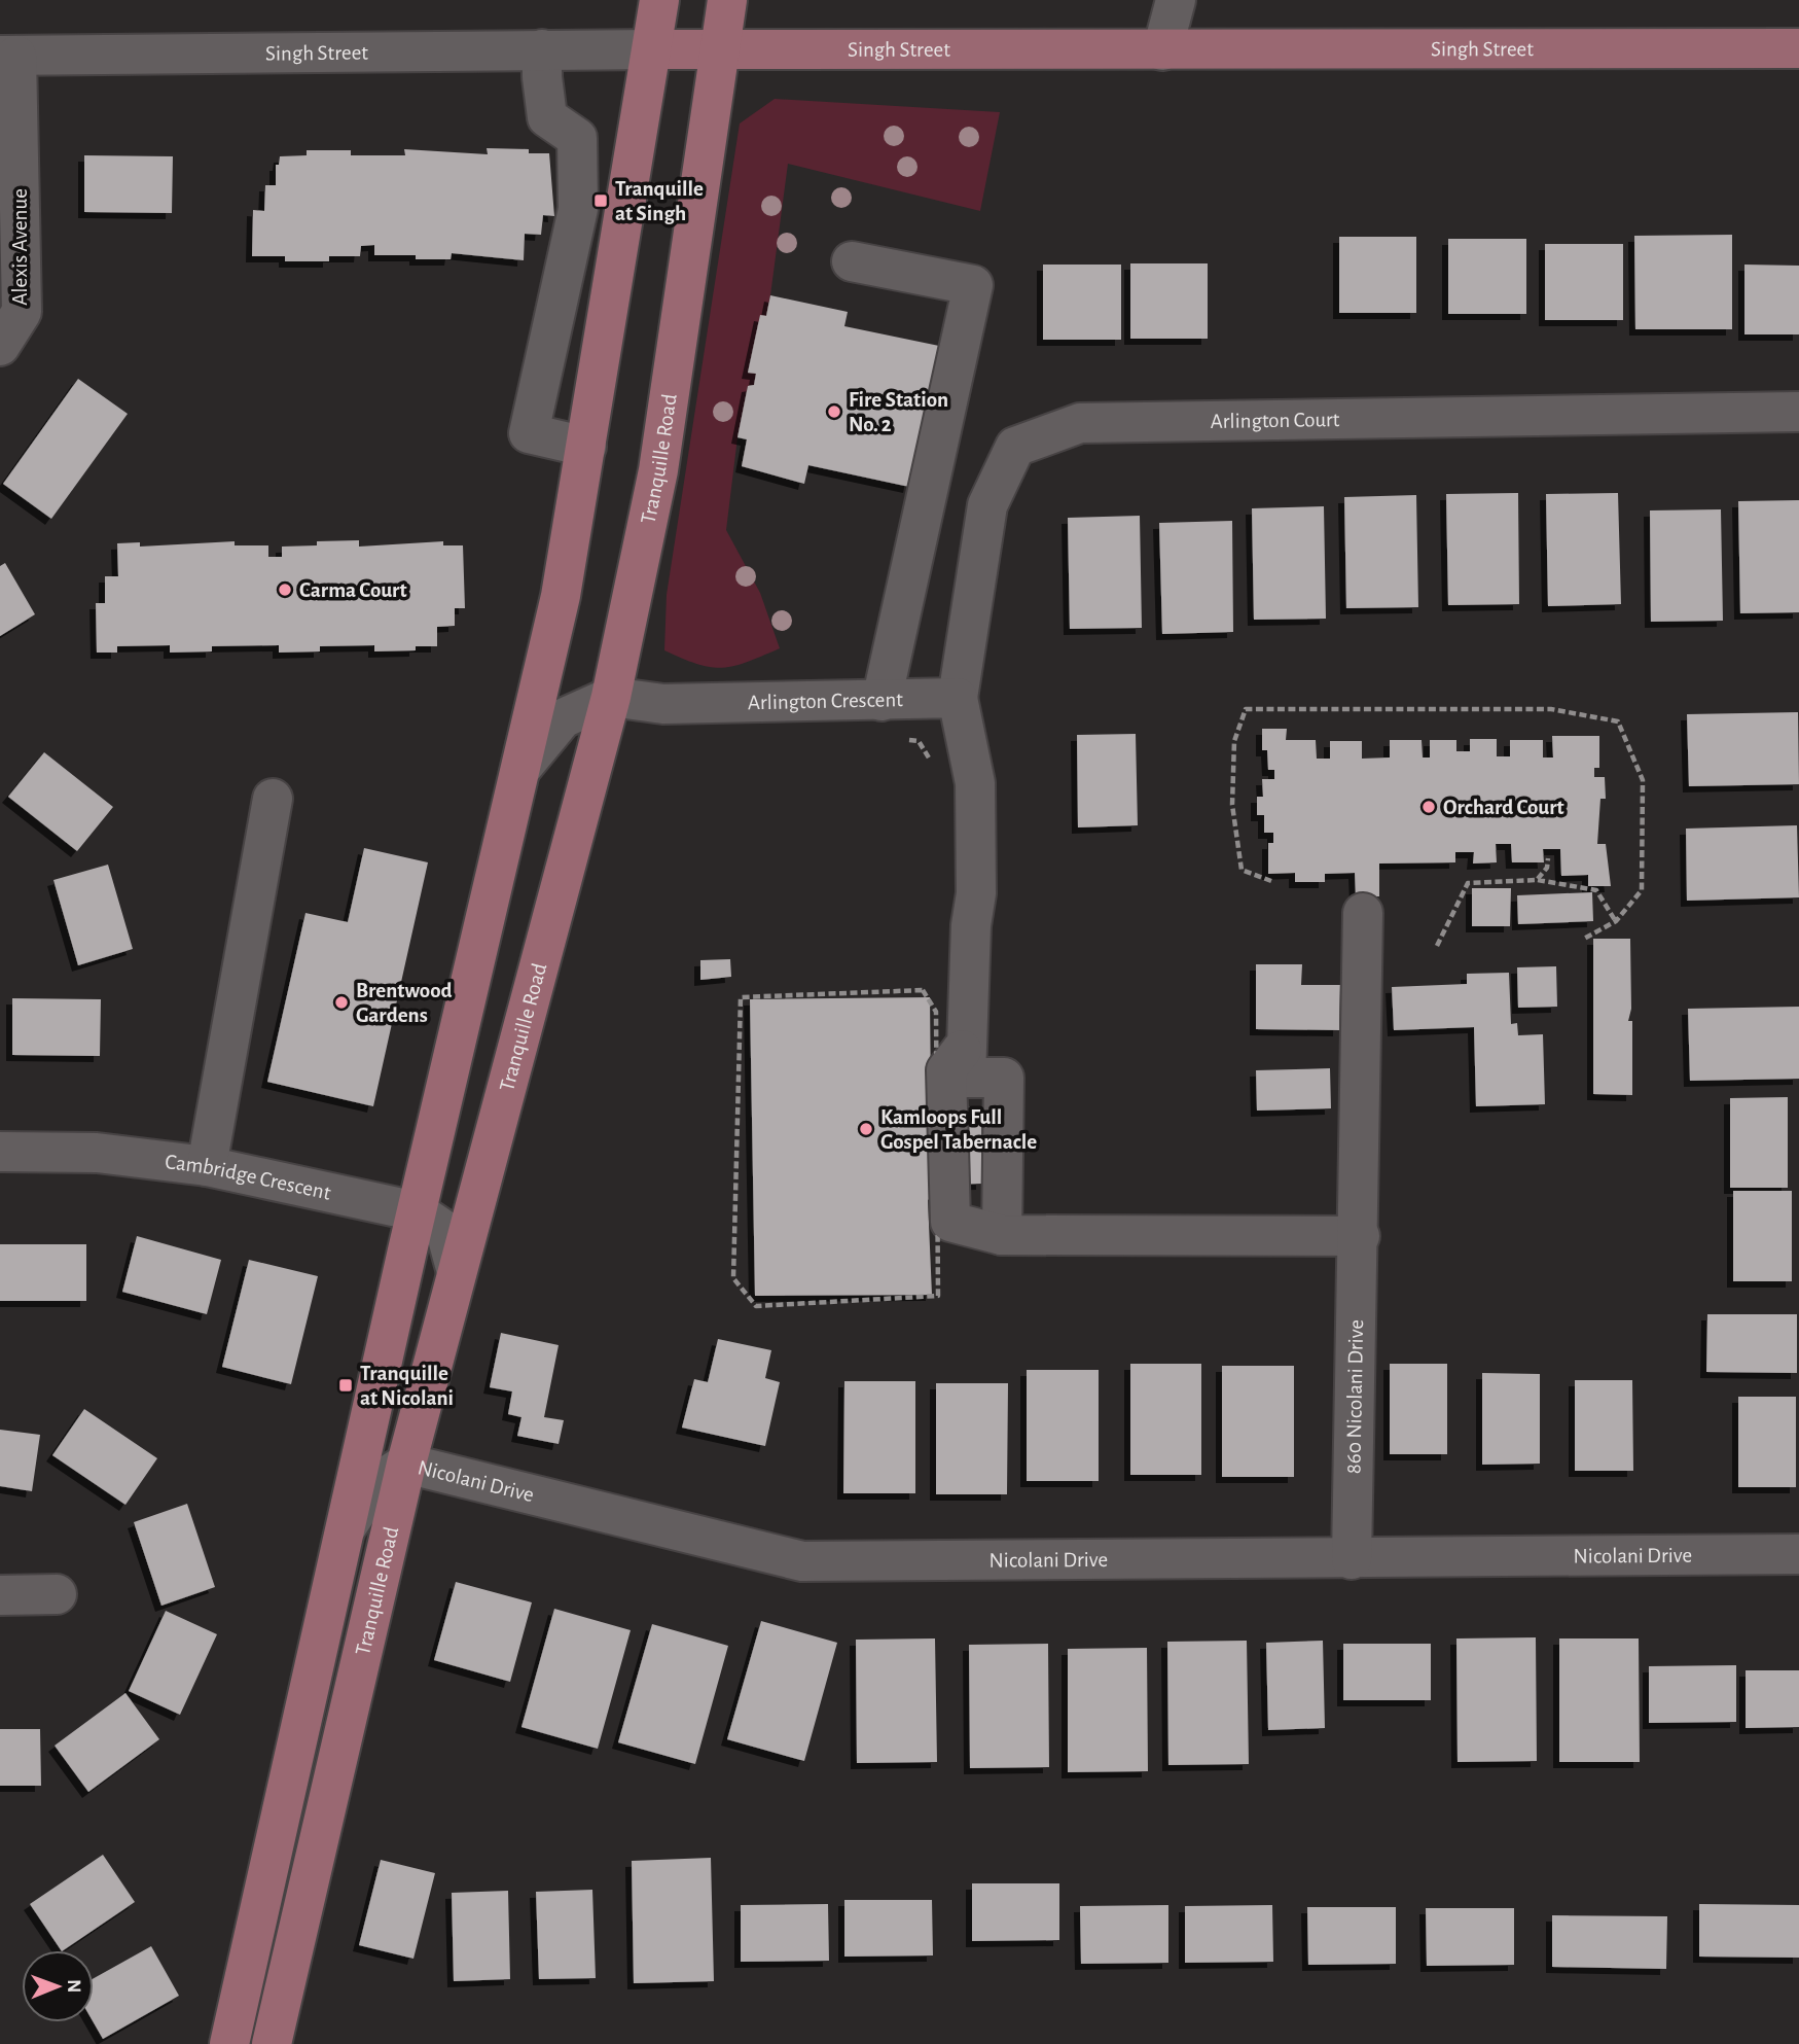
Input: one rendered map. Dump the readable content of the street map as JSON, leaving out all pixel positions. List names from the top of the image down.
{
  "streets": {
    "main road": ["Singh Street", "Tranquille Road"],
    "street": [
      "Alexis Avenue",
      "Arlington Court",
      "Arlington Crescent",
      "Cambridge Crescent",
      "860 Nicolani Drive",
      "Nicolani Drive"
    ]
  },
  "crossings": [
    ["Singh Street", "Alexis Avenue"],
    ["Singh Street", "Tranquille Road"],
    ["Arlington Court", "Arlington Crescent"],
    ["Tranquille Road", "Arlington Crescent"],
    ["Tranquille Road", "Cambridge Crescent"],
    ["Tranquille Road", "Nicolani Drive"],
    ["860 Nicolani Drive", "Nicolani Drive"]
  ],
  "places": {
    "transit": ["Tranquille at Singh", "Tranquille at Nicolani"],
    "other": [
      "Fire Station No. 2",
      "Carma Court",
      "Orchard Court",
      "Brentwood Gardens",
      "Kamloops Full Gospel Tabernacle"
    ]
  },
  "north": "right"
}
